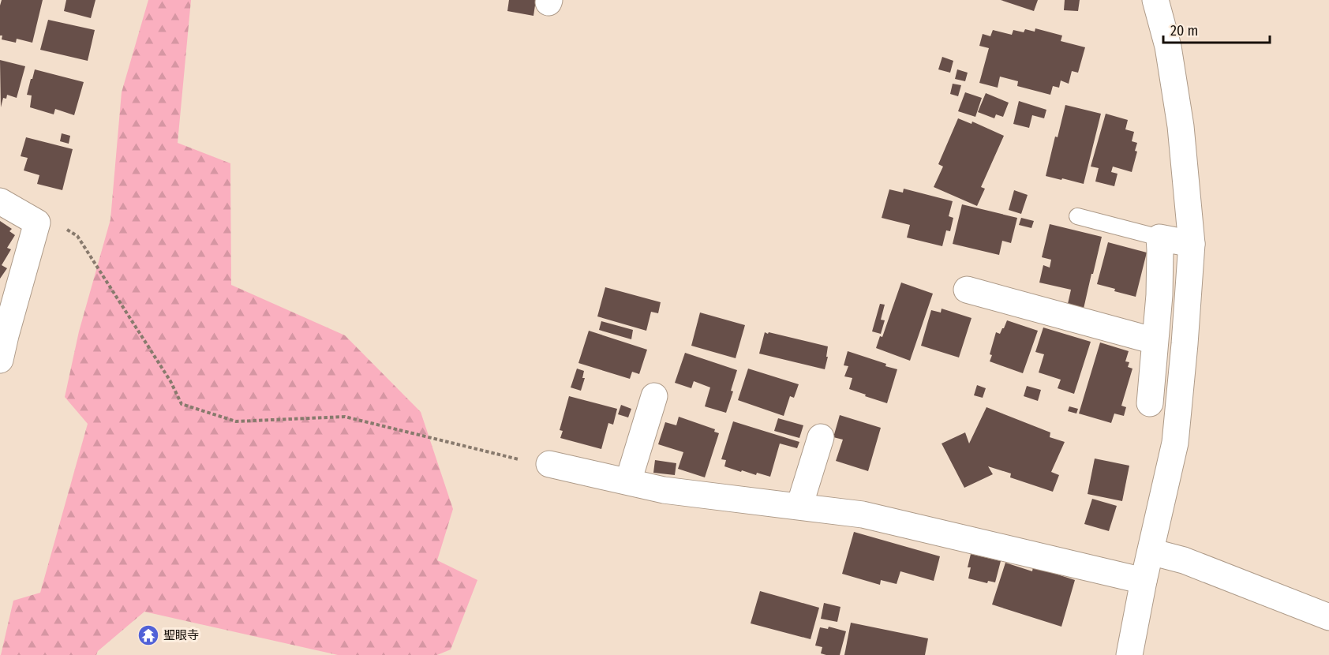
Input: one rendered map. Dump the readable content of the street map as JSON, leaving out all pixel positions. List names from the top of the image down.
{
  "places": {
    "temple": ["聖眼寺"]
  },
  "scale_bar": "20 m"
}
